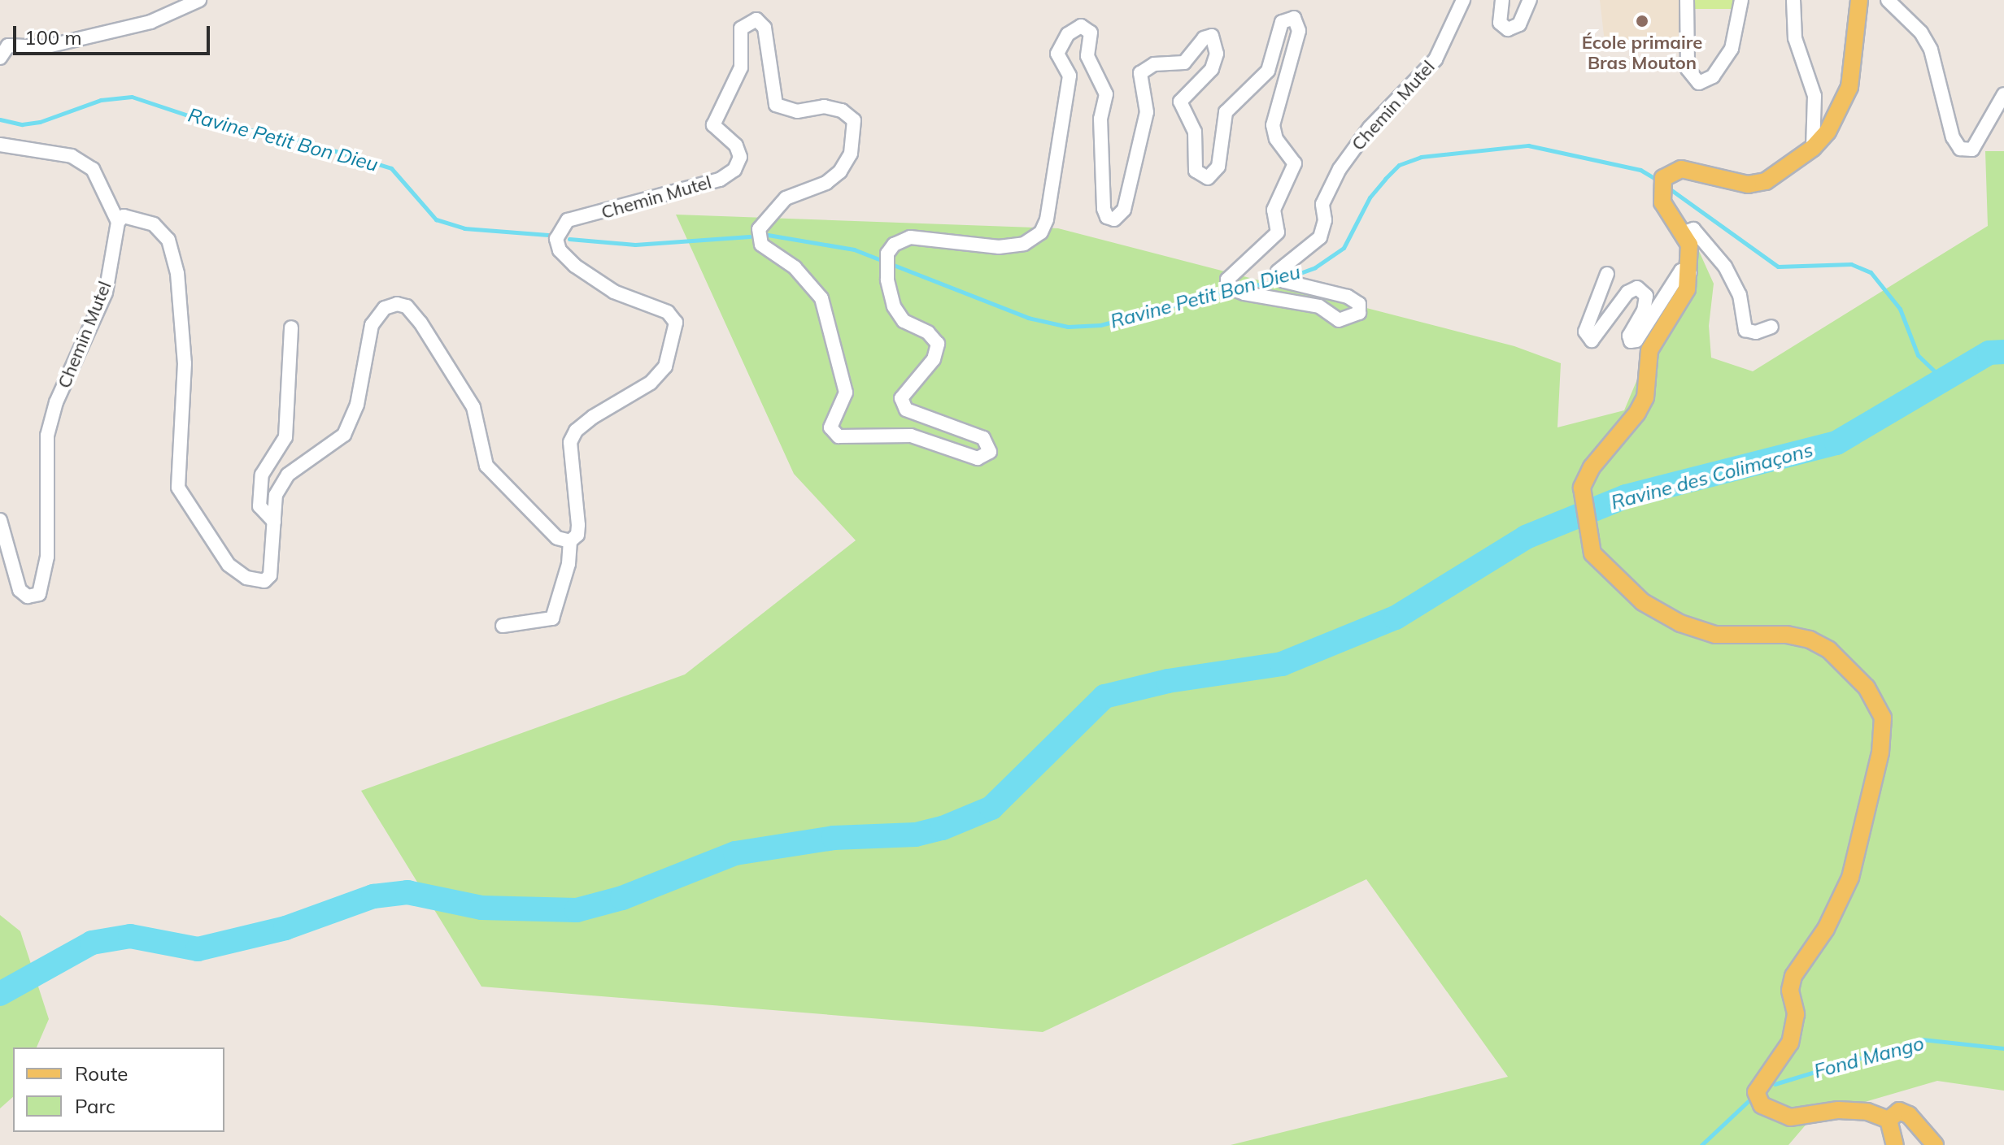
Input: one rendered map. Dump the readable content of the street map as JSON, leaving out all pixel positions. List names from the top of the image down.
{
  "streets": {
    "street": ["Chemin Mutel"]
  },
  "water": ["Ravine Petit Bon Dieu", "Ravine des Colimaçons", "Fond Mango"],
  "places": ["École primaire Bras Mouton"],
  "legend": ["Route", "Parc"],
  "scale_bar": "100 m"
}
